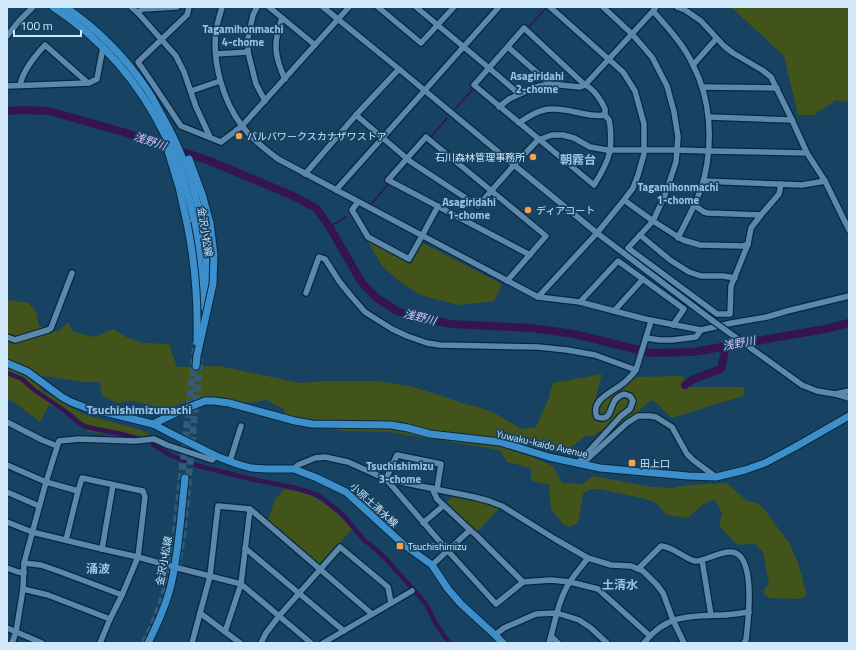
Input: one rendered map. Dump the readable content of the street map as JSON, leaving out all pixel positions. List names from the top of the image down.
{
  "streets": {
    "main road": ["金沢小松線", "Yuwaku-kaido Avenue", "小原土清水線"]
  },
  "crossings": [
    ["Yuwaku-kaido Avenue", "小原土清水線"]
  ],
  "districts": [
    "Tagamihonmachi 4-chome",
    "Asagiridahi 2-chome",
    "朝霧台",
    "Tagamihonmachi 1-chome",
    "Asagiridahi 1-chome",
    "Tsuchishimizumachi",
    "Tsuchishimizu 3-chome",
    "涌波",
    "土清水"
  ],
  "water": ["浅野川"],
  "places": {
    "other": ["バルバワークスカナザワストア", "石川森林管理事務所", "ディアコート"],
    "transit": ["田上口", "Tsuchishimizu"]
  },
  "scale_bar": "100 m"
}
